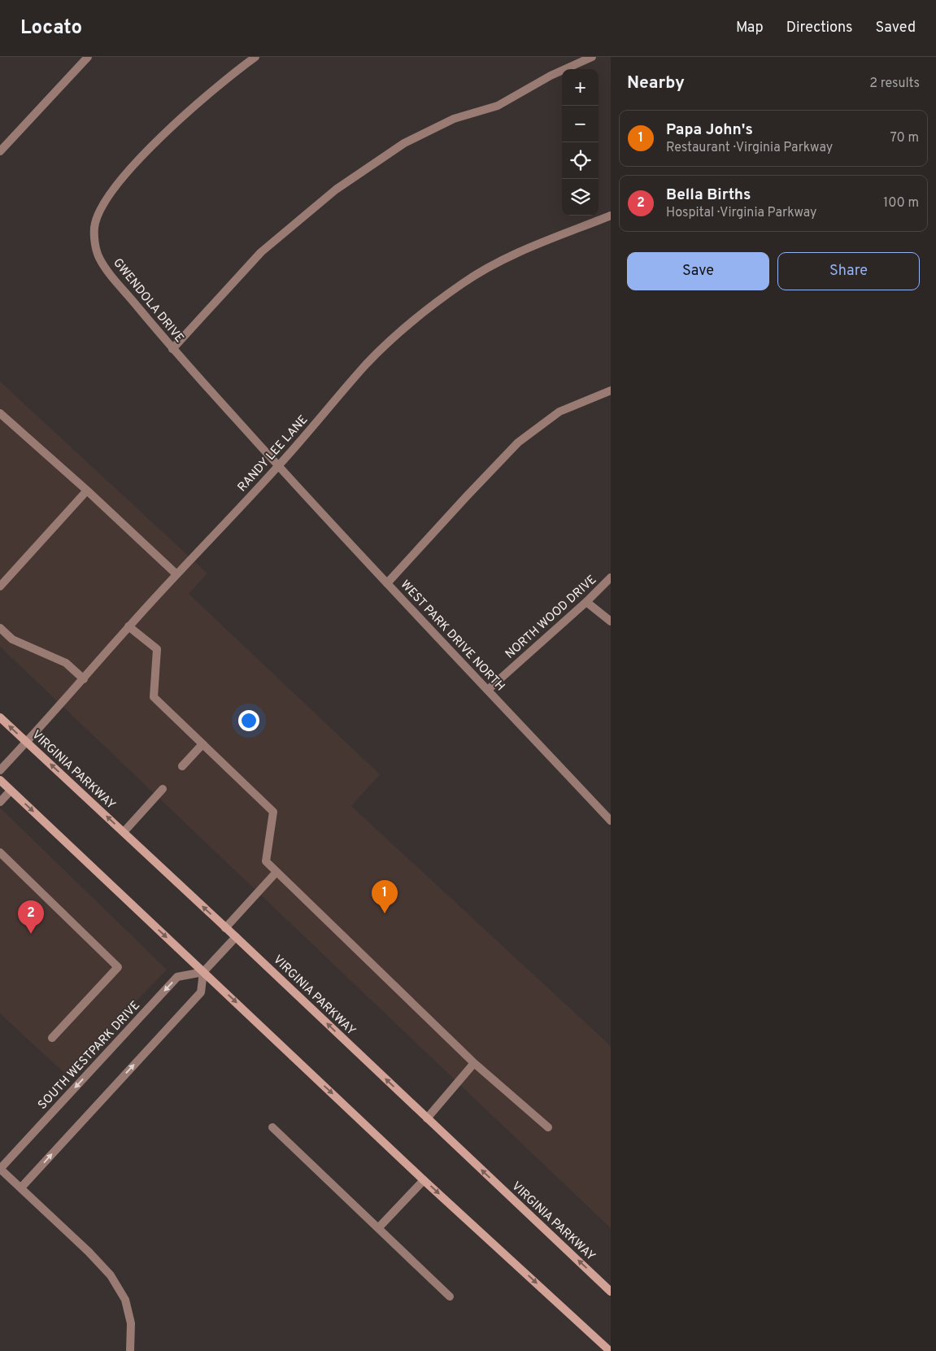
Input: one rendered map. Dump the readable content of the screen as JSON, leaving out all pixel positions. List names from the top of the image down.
{
  "streets": {
    "main road": ["VIRGINIA PARKWAY"],
    "street": [
      "GWENDOLA DRIVE",
      "RANDY LEE LANE",
      "NORTH WOOD DRIVE",
      "WEST PARK DRIVE NORTH",
      "SOUTH WESTPARK DRIVE"
    ]
  },
  "crossings": [
    ["GWENDOLA DRIVE", "RANDY LEE LANE"],
    ["GWENDOLA DRIVE", "WEST PARK DRIVE NORTH"],
    ["RANDY LEE LANE", "WEST PARK DRIVE NORTH"],
    ["RANDY LEE LANE", "VIRGINIA PARKWAY"],
    ["NORTH WOOD DRIVE", "WEST PARK DRIVE NORTH"]
  ],
  "page": {
    "header": "Locato",
    "nav": ["Map", "Directions", "Saved"],
    "heading": ["Nearby", "2 results"],
    "map_buttons": ["+", "−"],
    "list": [
      {
        "mark": "1",
        "name": "Papa John's",
        "note": "Restaurant · Virginia Parkway",
        "value": "70 m"
      },
      {
        "mark": "2",
        "name": "Bella Births",
        "note": "Hospital · Virginia Parkway",
        "value": "100 m"
      }
    ],
    "buttons": ["Save", "Share"],
    "pins": ["1", "2"]
  }
}
